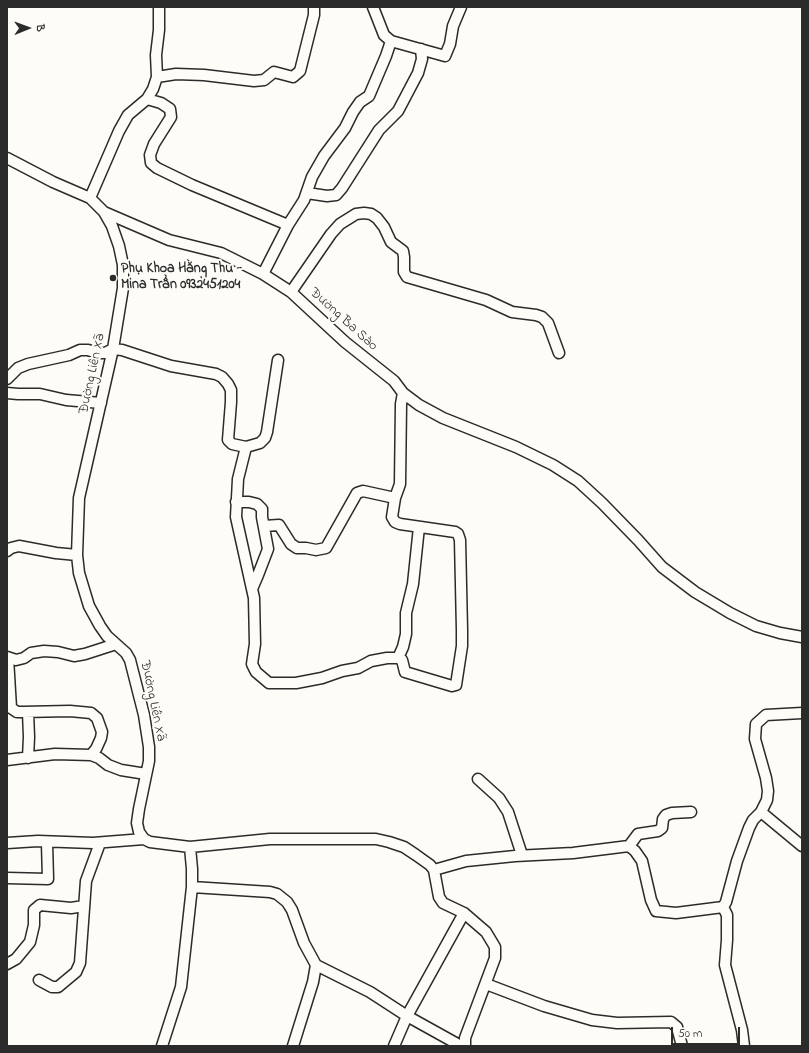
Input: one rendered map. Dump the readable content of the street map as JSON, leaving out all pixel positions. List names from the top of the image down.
{
  "streets": {
    "street": ["Đường Ba Sào", "Đường Liên Xã"]
  },
  "crossings": [
    ["Đường Ba Sào", "Đường Liên Xã"]
  ],
  "places": ["Phụ Khoa Hằng Thu - Mina Trần 0932451204"],
  "scale_bar": "50 m",
  "north": "right"
}
